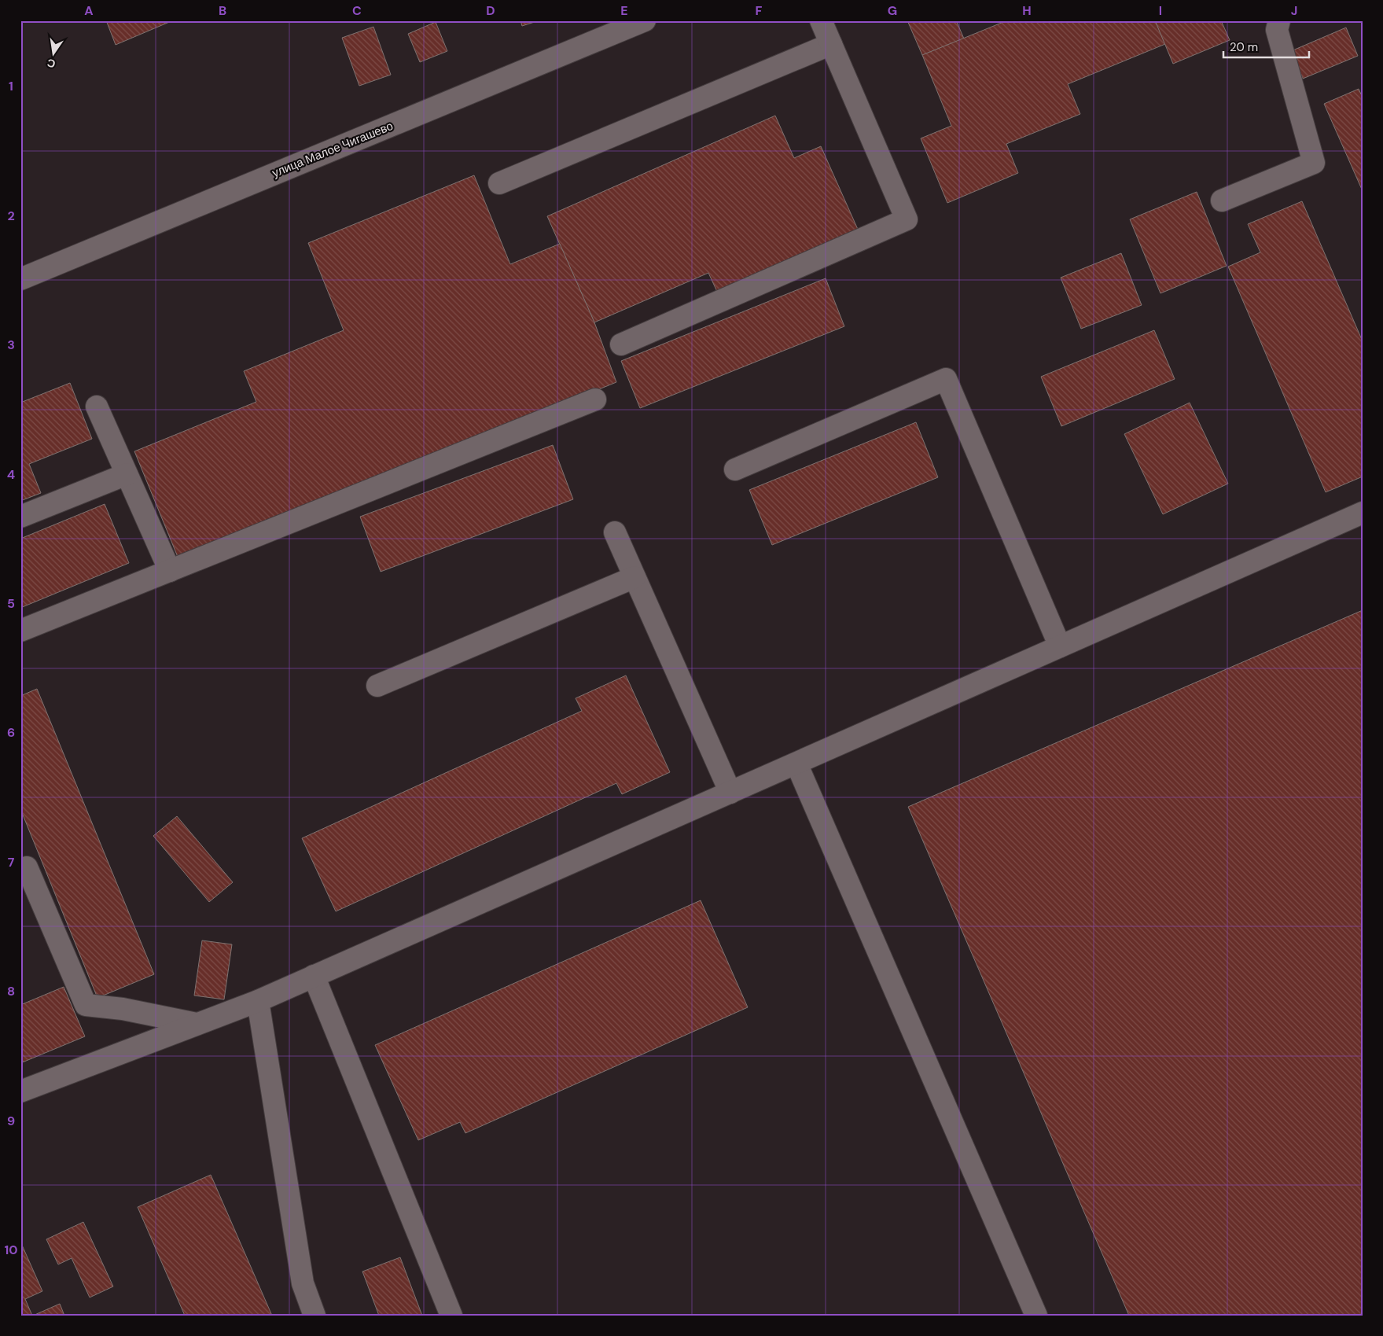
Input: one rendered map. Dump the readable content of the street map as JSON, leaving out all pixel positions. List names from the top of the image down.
{
  "streets": {
    "street": ["улица Малое Чигашево"]
  },
  "scale_bar": "20 m",
  "north": "bottom",
  "grid": {
    "columns": [
      "A",
      "B",
      "C",
      "D",
      "E",
      "F",
      "G",
      "H",
      "I",
      "J"
    ],
    "rows": [
      "1",
      "2",
      "3",
      "4",
      "5",
      "6",
      "7",
      "8",
      "9",
      "10"
    ]
  }
}
